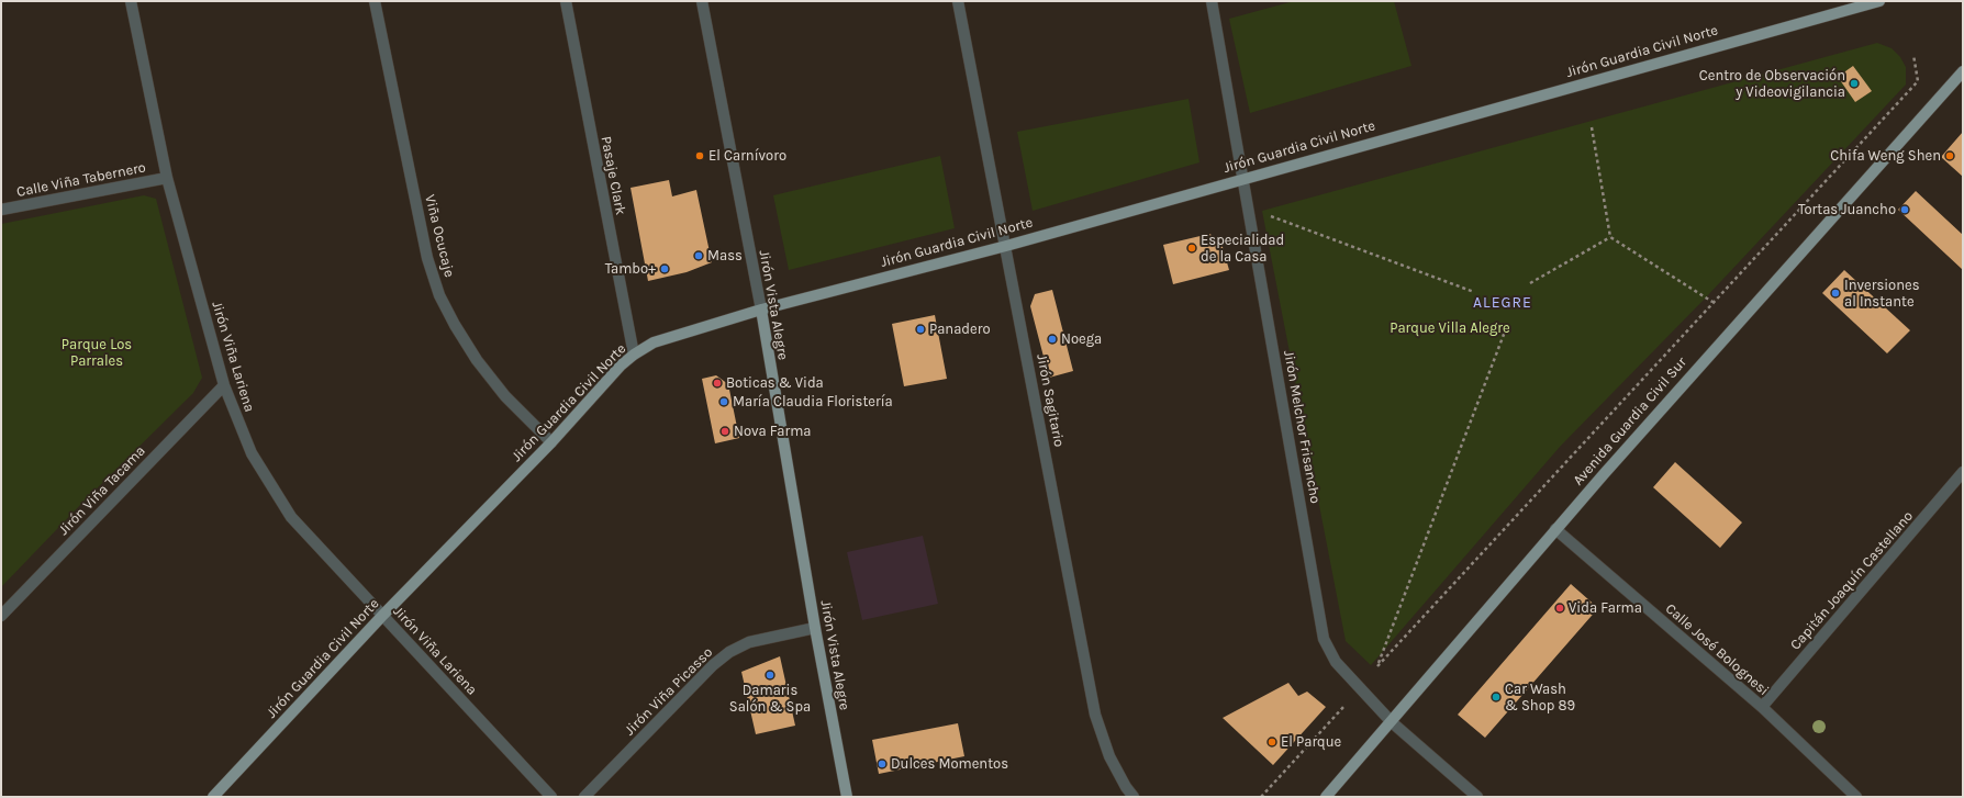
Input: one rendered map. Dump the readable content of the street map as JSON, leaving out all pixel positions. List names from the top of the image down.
{
  "streets": {
    "main road": ["Jirón Guardia Civil Norte", "Jirón Vista Alegre", "Avenida Guardia Civil Sur"],
    "street": [
      "Pasaje Clark",
      "Calle Viña Tabernero",
      "Viña Ocucaje",
      "Jirón Viña Lariena",
      "Jirón Sagitario",
      "Jirón Melchor Frisancho",
      "Jirón Viña Tacama",
      "Capitán Joaquín Castellano",
      "Calle José Bolognesi",
      "Jirón Viña Picasso"
    ]
  },
  "crossings": [
    ["Jirón Guardia Civil Norte", "Pasaje Clark"],
    ["Jirón Guardia Civil Norte", "Viña Ocucaje"],
    ["Jirón Guardia Civil Norte", "Jirón Vista Alegre"],
    ["Jirón Guardia Civil Norte", "Jirón Viña Lariena"],
    ["Jirón Guardia Civil Norte", "Jirón Sagitario"],
    ["Jirón Guardia Civil Norte", "Jirón Melchor Frisancho"],
    ["Calle Viña Tabernero", "Jirón Viña Lariena"],
    ["Jirón Vista Alegre", "Jirón Viña Picasso"],
    ["Jirón Viña Lariena", "Jirón Viña Tacama"],
    ["Avenida Guardia Civil Sur", "Jirón Melchor Frisancho"],
    ["Avenida Guardia Civil Sur", "Calle José Bolognesi"],
    ["Capitán Joaquín Castellano", "Calle José Bolognesi"]
  ],
  "districts": ["ALEGRE"],
  "parks": ["Parque Villa Alegre", "Parque Los Parrales"],
  "places": [
    "Centro de Observación y Videovigilancia",
    "El Carnívoro",
    "Chifa Weng Shen",
    "Tortas Juancho",
    "Especialidad de la Casa",
    "Mass",
    "Tambo+",
    "Inversiones al Instante",
    "Panadero",
    "Noega",
    "Boticas & Vida",
    "María Claudia Floristería",
    "Nova Farma",
    "Vida Farma",
    "Damaris Salón & Spa",
    "Car Wash & Shop 89",
    "El Parque",
    "Dulces Momentos"
  ]
}
